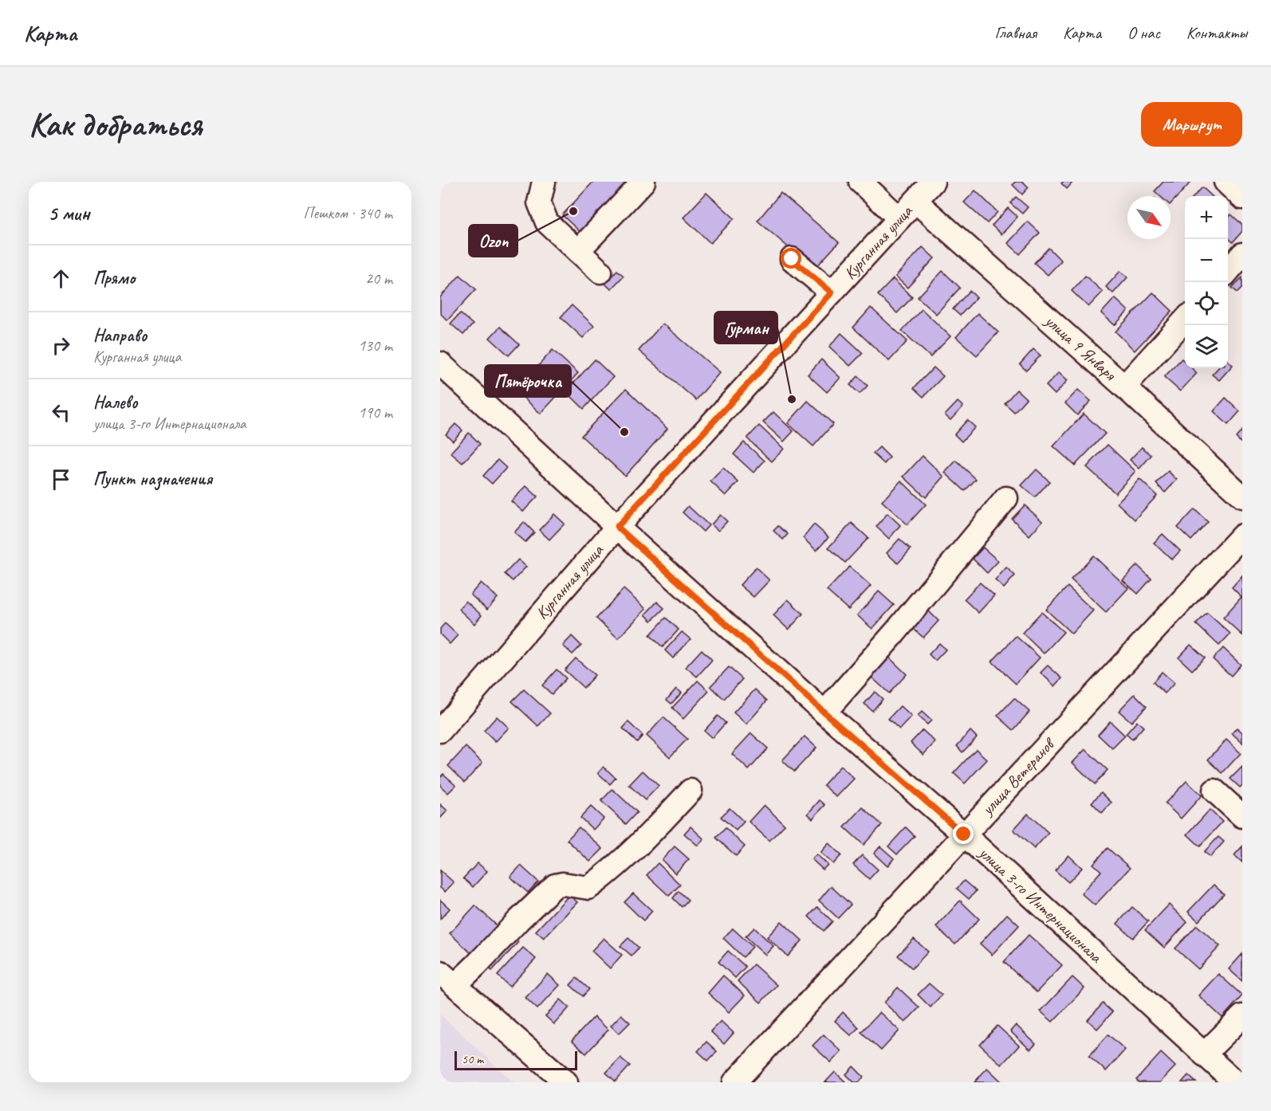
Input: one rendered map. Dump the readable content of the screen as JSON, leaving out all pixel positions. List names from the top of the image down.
{
  "streets": {
    "street": [
      "Курганная улица",
      "улица 9 Января",
      "улица Ветеранов",
      "улица 3-го Интернационала"
    ]
  },
  "crossings": [
    ["Курганная улица", "улица 9 Января"],
    ["Курганная улица", "улица 3-го Интернационала"],
    ["улица Ветеранов", "улица 3-го Интернационала"]
  ],
  "places": ["Ozon", "Гурман", "Пятёрочка"],
  "scale_bar": "50 m",
  "north": "bottom right",
  "page": {
    "header": "Карта",
    "nav": [
      "Главная",
      "Карта",
      "О нас",
      "Контакты"
    ],
    "buttons": "Маршрут",
    "title": "Как добраться",
    "heading": ["5 мин", "Пешком · 340 m"],
    "map_buttons": ["+", "−"],
    "list": [
      ["Прямо", "20 m"],
      ["Направо", "Курганная улица", "130 m"],
      ["Налево", "улица 3-го Интернационала", "190 m"],
      "Пункт назначения"
    ],
    "scale": "50 m"
  }
}
